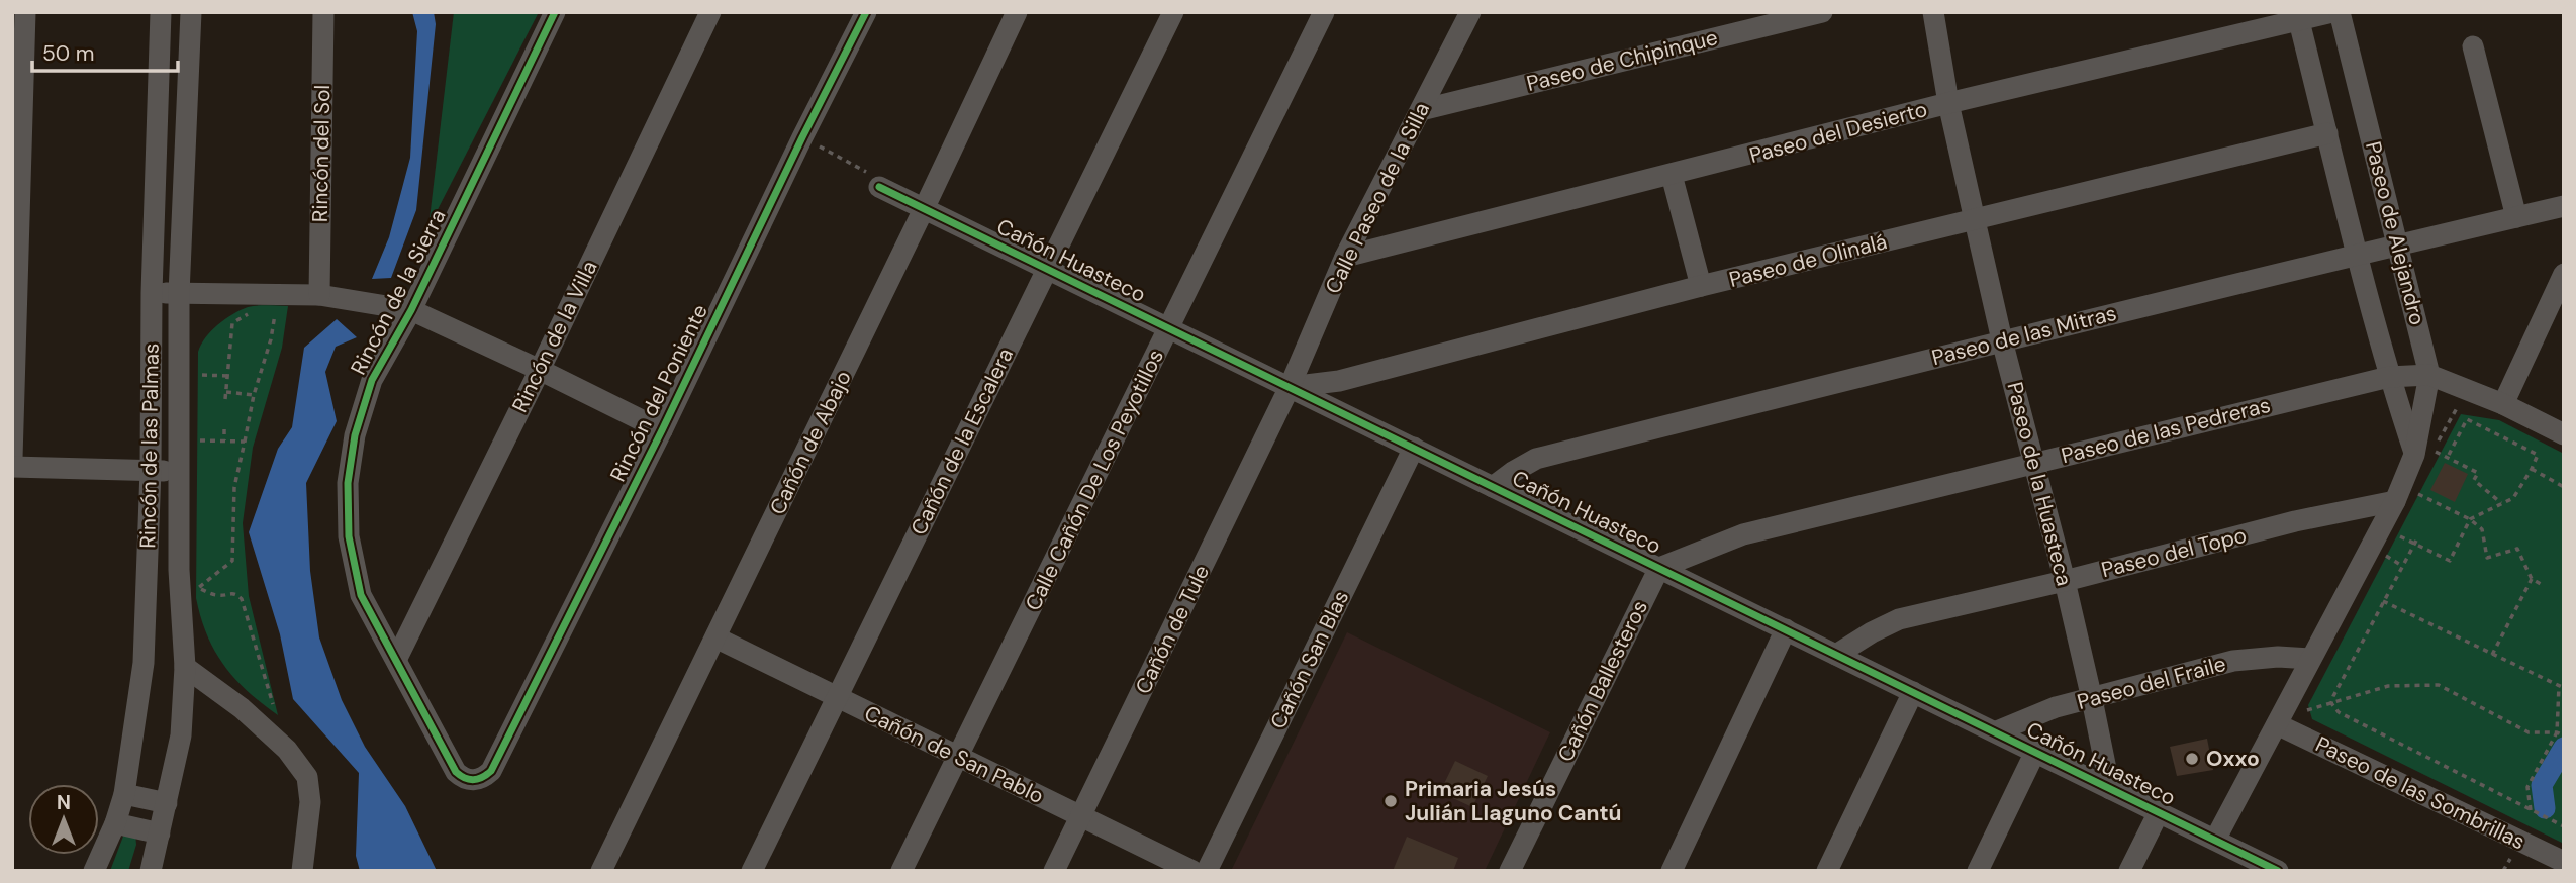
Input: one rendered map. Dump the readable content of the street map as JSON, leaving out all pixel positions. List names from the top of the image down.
{
  "streets": {
    "street": [
      "Paseo de Chipinque",
      "Paseo del Desierto",
      "Rincón del Sol",
      "Calle Paseo de la Silla",
      "Paseo de Alejandro",
      "Cañón Huasteco",
      "Paseo de Olinalá",
      "Rincón de la Sierra",
      "Paseo de las Mitras",
      "Rincón de la Villa",
      "Rincón del Poniente",
      "Paseo de las Pedreras",
      "Cañón de la Escalera",
      "Cañón de Abajo",
      "Rincón de las Palmas",
      "Calle Cañón De Los Peyotillos",
      "Paseo de la Huasteca",
      "Paseo del Topo",
      "Cañón de Tule",
      "Cañón San Blas",
      "Cañón Ballesteros",
      "Paseo del Fraile",
      "Cañón de San Pablo",
      "Paseo de las Sombrillas"
    ]
  },
  "crossings": [
    ["Paseo de Chipinque", "Calle Paseo de la Silla"],
    ["Paseo del Desierto", "Calle Paseo de la Silla"],
    ["Paseo del Desierto", "Paseo de Alejandro"],
    ["Paseo del Desierto", "Paseo de la Huasteca"],
    ["Calle Paseo de la Silla", "Cañón Huasteco"],
    ["Calle Paseo de la Silla", "Paseo de Olinalá"],
    ["Calle Paseo de la Silla", "Cañón de Tule"],
    ["Paseo de Alejandro", "Cañón Huasteco"],
    ["Paseo de Alejandro", "Paseo de Olinalá"],
    ["Paseo de Alejandro", "Paseo de las Mitras"],
    ["Paseo de Alejandro", "Paseo de las Pedreras"],
    ["Paseo de Alejandro", "Paseo del Topo"],
    ["Paseo de Alejandro", "Paseo del Fraile"],
    ["Paseo de Alejandro", "Paseo de las Sombrillas"],
    ["Cañón Huasteco", "Paseo de Olinalá"],
    ["Cañón Huasteco", "Paseo de las Mitras"],
    ["Cañón Huasteco", "Paseo de las Pedreras"],
    ["Cañón Huasteco", "Cañón de la Escalera"],
    ["Cañón Huasteco", "Cañón de Abajo"],
    ["Cañón Huasteco", "Calle Cañón De Los Peyotillos"],
    ["Cañón Huasteco", "Paseo de la Huasteca"],
    ["Cañón Huasteco", "Paseo del Topo"],
    ["Cañón Huasteco", "Cañón de Tule"],
    ["Cañón Huasteco", "Cañón San Blas"],
    ["Cañón Huasteco", "Cañón Ballesteros"],
    ["Cañón Huasteco", "Paseo del Fraile"],
    ["Paseo de Olinalá", "Paseo de la Huasteca"],
    ["Paseo de Olinalá", "Cañón de Tule"],
    ["Rincón de la Sierra", "Rincón de la Villa"],
    ["Rincón de la Sierra", "Rincón del Poniente"],
    ["Paseo de las Mitras", "Paseo de la Huasteca"],
    ["Paseo de las Pedreras", "Paseo de la Huasteca"],
    ["Paseo de las Pedreras", "Cañón Ballesteros"],
    ["Cañón de la Escalera", "Cañón de San Pablo"],
    ["Cañón de Abajo", "Cañón de San Pablo"],
    ["Calle Cañón De Los Peyotillos", "Cañón de San Pablo"],
    ["Paseo de la Huasteca", "Paseo del Topo"],
    ["Paseo de la Huasteca", "Paseo del Fraile"],
    ["Cañón de Tule", "Cañón de San Pablo"]
  ],
  "places": ["Oxxo", "Primaria Jesús Julián Llaguno Cantú"],
  "scale_bar": "50 m",
  "north": "top"
}
